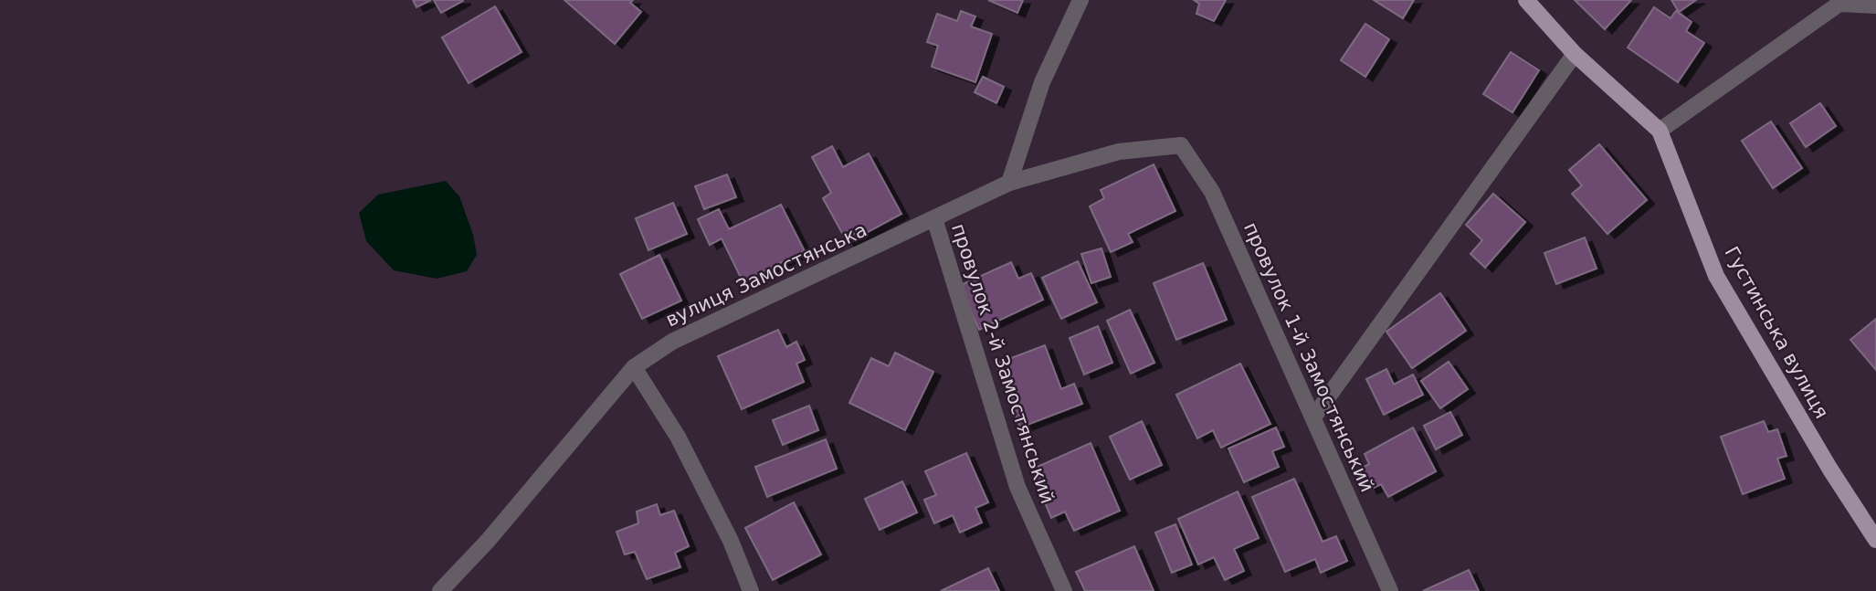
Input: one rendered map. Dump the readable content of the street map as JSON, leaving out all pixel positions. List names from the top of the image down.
{
  "streets": {
    "main road": ["Густинська вулиця"],
    "street": ["вулиця Замостянська", "провулок 1-й Замостянський", "провулок 2-й Замостянський"]
  },
  "crossings": [
    ["вулиця Замостянська", "провулок 1-й Замостянський"],
    ["вулиця Замостянська", "провулок 2-й Замостянський"]
  ]
}
